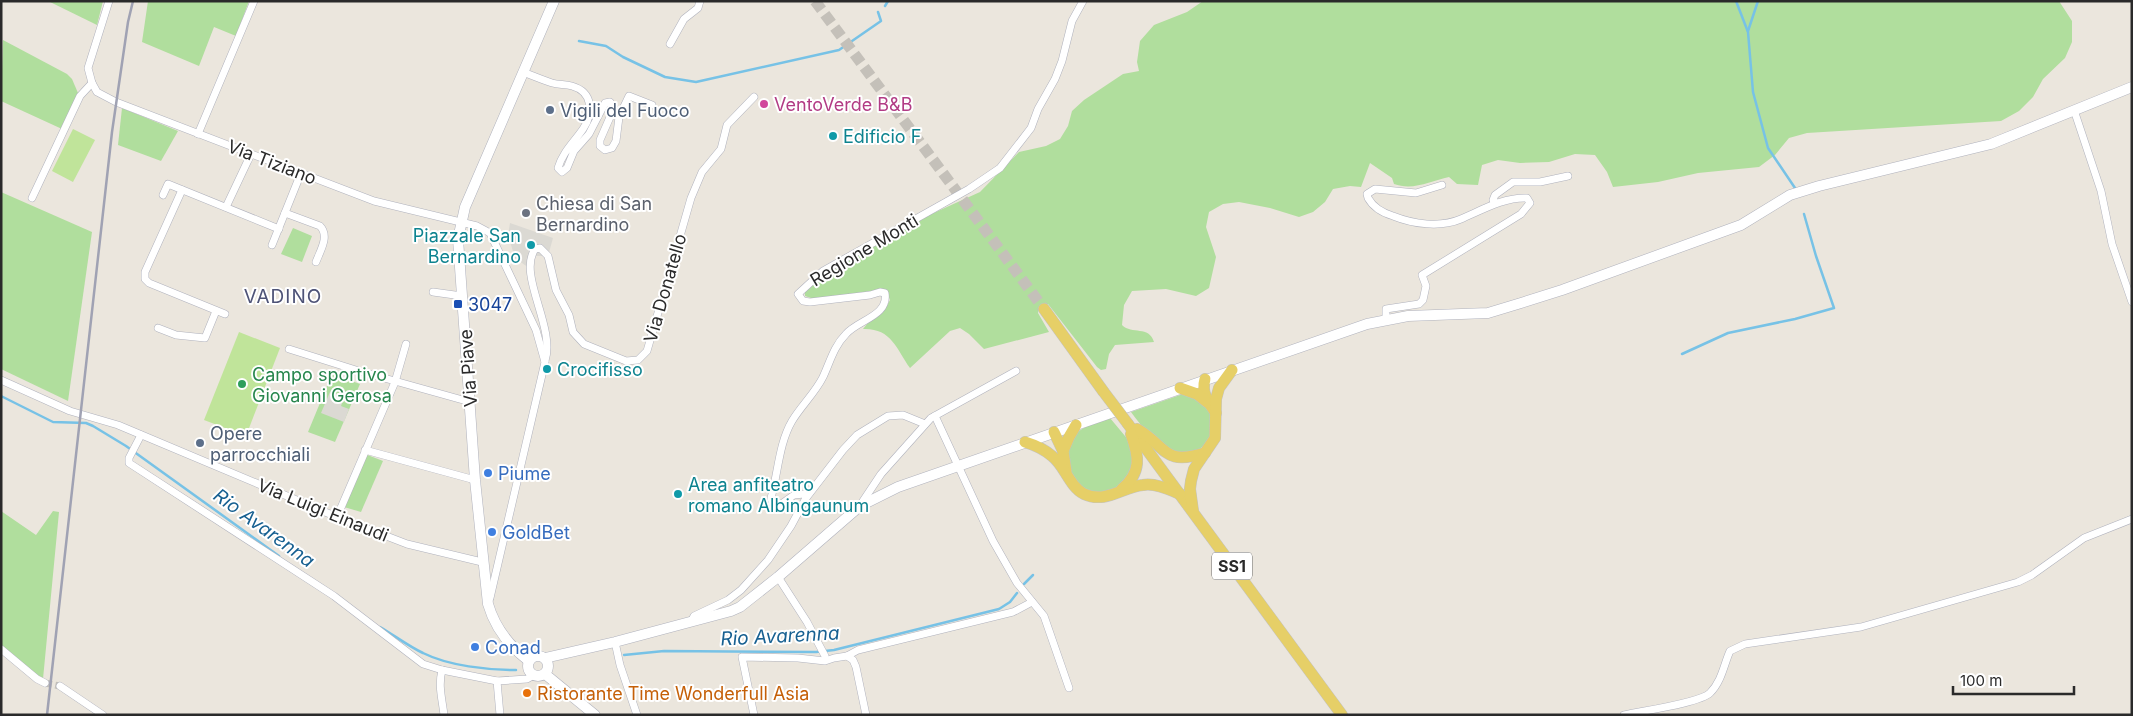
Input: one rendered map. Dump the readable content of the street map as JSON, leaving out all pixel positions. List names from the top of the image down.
{
  "streets": {
    "main road": ["Via Piave", "SS1"],
    "street": [
      "Via Tiziano",
      "Regione Monti",
      "Via Donatello",
      "Via Luigi Einaudi"
    ]
  },
  "crossings": [
    ["Via Tiziano", "Via Donatello"],
    ["Via Tiziano", "Via Piave"],
    ["Via Piave", "Via Luigi Einaudi"]
  ],
  "districts": ["VADINO"],
  "water": ["Rio Avarenna"],
  "places": {
    "other": [
      "VentoVerde B&B",
      "Vigili del Fuoco",
      "Edificio F",
      "Chiesa di San Bernardino",
      "Piazzale San Bernardino",
      "Crocifisso",
      "Campo sportivo Giovanni Gerosa",
      "Opere parrocchiali",
      "Piume",
      "Area anfiteatro romano Albingaunum",
      "GoldBet",
      "Conad",
      "Ristorante Time Wonderfull Asia"
    ],
    "transit": ["3047"]
  },
  "scale_bar": "100 m"
}
